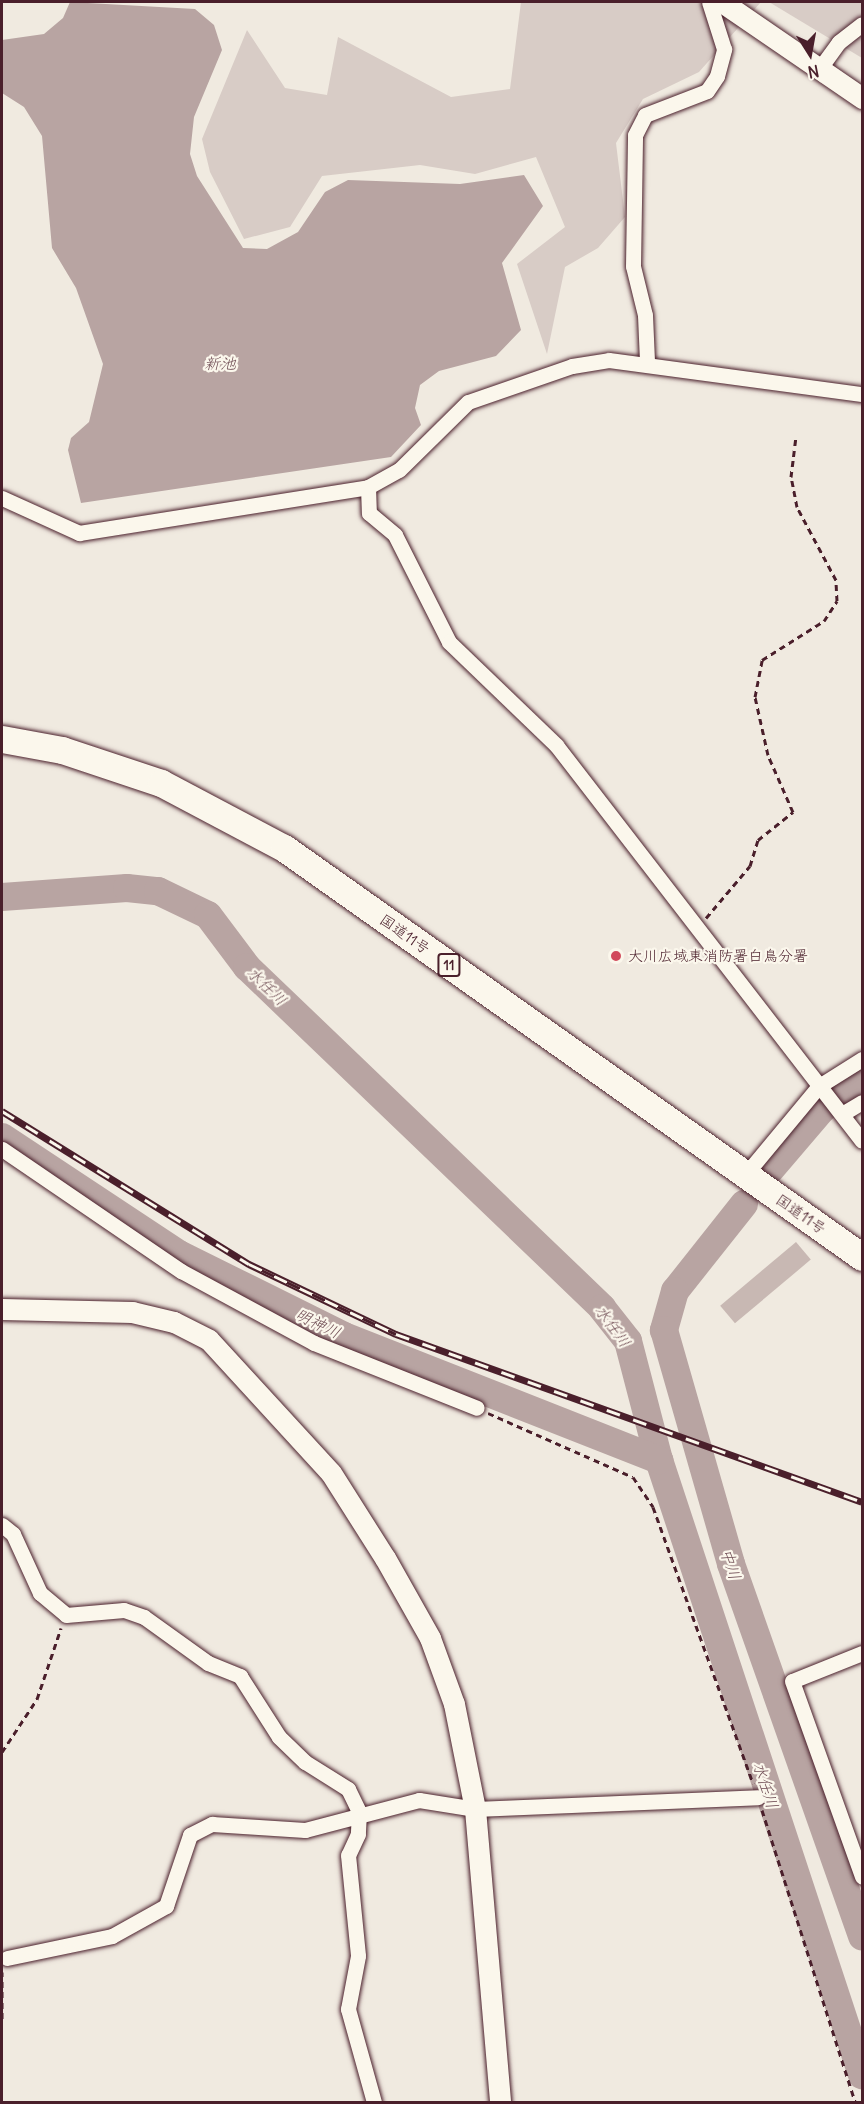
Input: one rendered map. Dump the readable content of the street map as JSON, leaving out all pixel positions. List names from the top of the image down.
{
  "streets": {
    "highway": ["国道11号", "11"]
  },
  "water": [
    "新池",
    "水任川",
    "明神川",
    "中川"
  ],
  "places": ["大川広域東消防署白鳥分署"],
  "north": "bottom"
}
